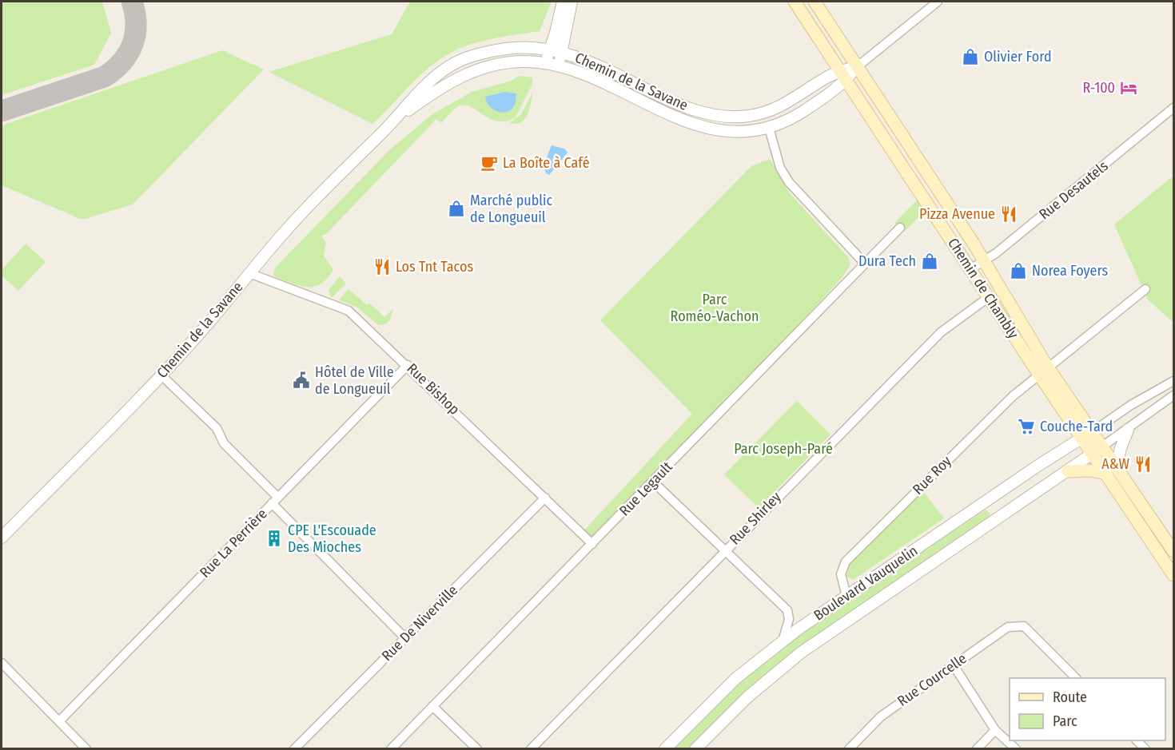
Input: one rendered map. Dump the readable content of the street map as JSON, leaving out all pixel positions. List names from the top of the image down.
{
  "streets": {
    "main road": ["Chemin de Chambly"],
    "street": [
      "Chemin de la Savane",
      "Rue Desautels",
      "Rue Bishop",
      "Rue Roy",
      "Rue Legault",
      "Rue Shirley",
      "Rue La Perrière",
      "Boulevard Vauquelin",
      "Rue De Niverville",
      "Rue Courcelle"
    ]
  },
  "crossings": [
    ["Chemin de la Savane", "Chemin de Chambly"],
    ["Chemin de la Savane", "Rue Bishop"],
    ["Rue Desautels", "Chemin de Chambly"],
    ["Chemin de Chambly", "Rue Roy"],
    ["Chemin de Chambly", "Rue Shirley"],
    ["Chemin de Chambly", "Boulevard Vauquelin"],
    ["Rue Bishop", "Rue Legault"],
    ["Rue Bishop", "Rue La Perrière"],
    ["Rue Bishop", "Rue De Niverville"],
    ["Rue Roy", "Boulevard Vauquelin"]
  ],
  "parks": ["Parc Roméo-Vachon", "Parc Joseph-Paré"],
  "places": {
    "shop": [
      "Olivier Ford",
      "Marché public de Longueuil",
      "Dura Tech",
      "Norea Foyers"
    ],
    "hotel": ["R-100"],
    "cafe": ["La Boîte à Café"],
    "restaurant": ["Pizza Avenue", "Los Tnt Tacos", "A&W"],
    "public building": ["Hôtel de Ville de Longueuil"],
    "supermarket": ["Couche-Tard"],
    "building": ["CPE L'Escouade Des Mioches"]
  },
  "legend": ["Route", "Parc"]
}
